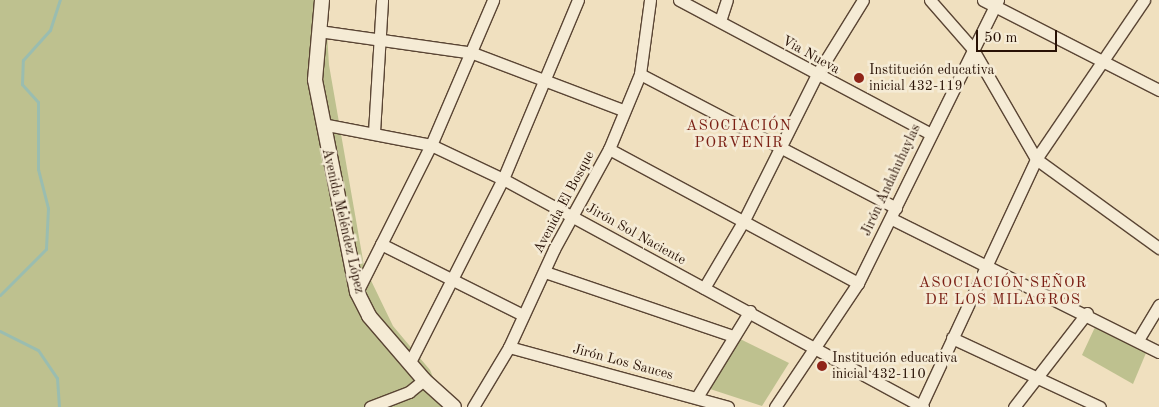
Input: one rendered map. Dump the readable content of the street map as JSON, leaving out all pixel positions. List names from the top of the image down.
{
  "streets": {
    "street": [
      "Via Nueva",
      "Jirón Andahuhaylas",
      "Avenida El Bosque",
      "Avenida Meléndez López",
      "Jirón Sol Naciente",
      "Jirón Los Sauces"
    ]
  },
  "crossings": [
    ["Via Nueva", "Jirón Andahuhaylas"],
    ["Jirón Andahuhaylas", "Jirón Sol Naciente"],
    ["Avenida El Bosque", "Jirón Sol Naciente"],
    ["Avenida El Bosque", "Jirón Los Sauces"],
    ["Avenida Meléndez López", "Jirón Sol Naciente"]
  ],
  "districts": ["ASOCIACIÓN PORVENIR", "ASOCIACIÓN SEÑOR DE LOS MILAGROS"],
  "places": ["Institución educativa inicial 432-119", "Institución educativa inicial 432-110"],
  "scale_bar": "50 m"
}
